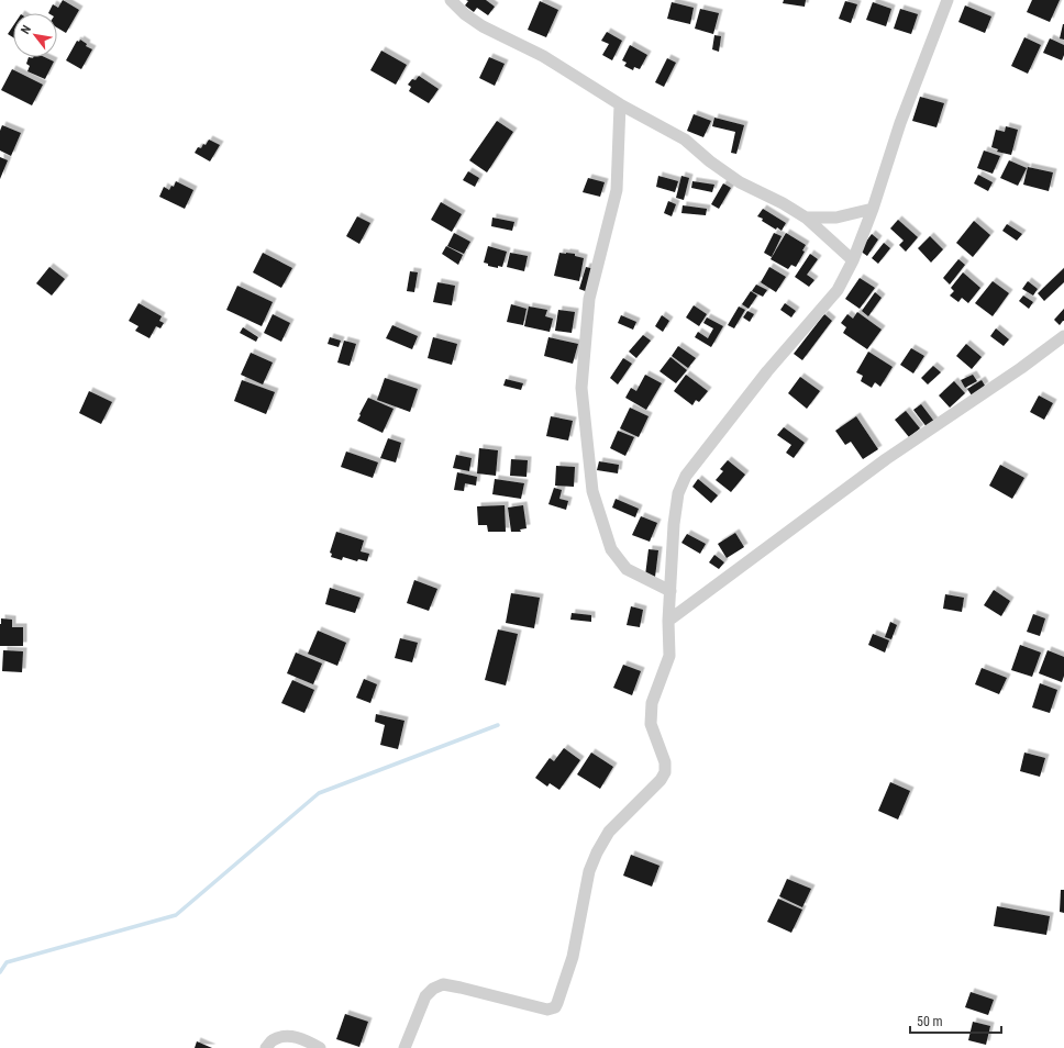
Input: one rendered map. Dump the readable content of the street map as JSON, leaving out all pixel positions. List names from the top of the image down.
{
  "scale_bar": "50 m",
  "north": "top left"
}
